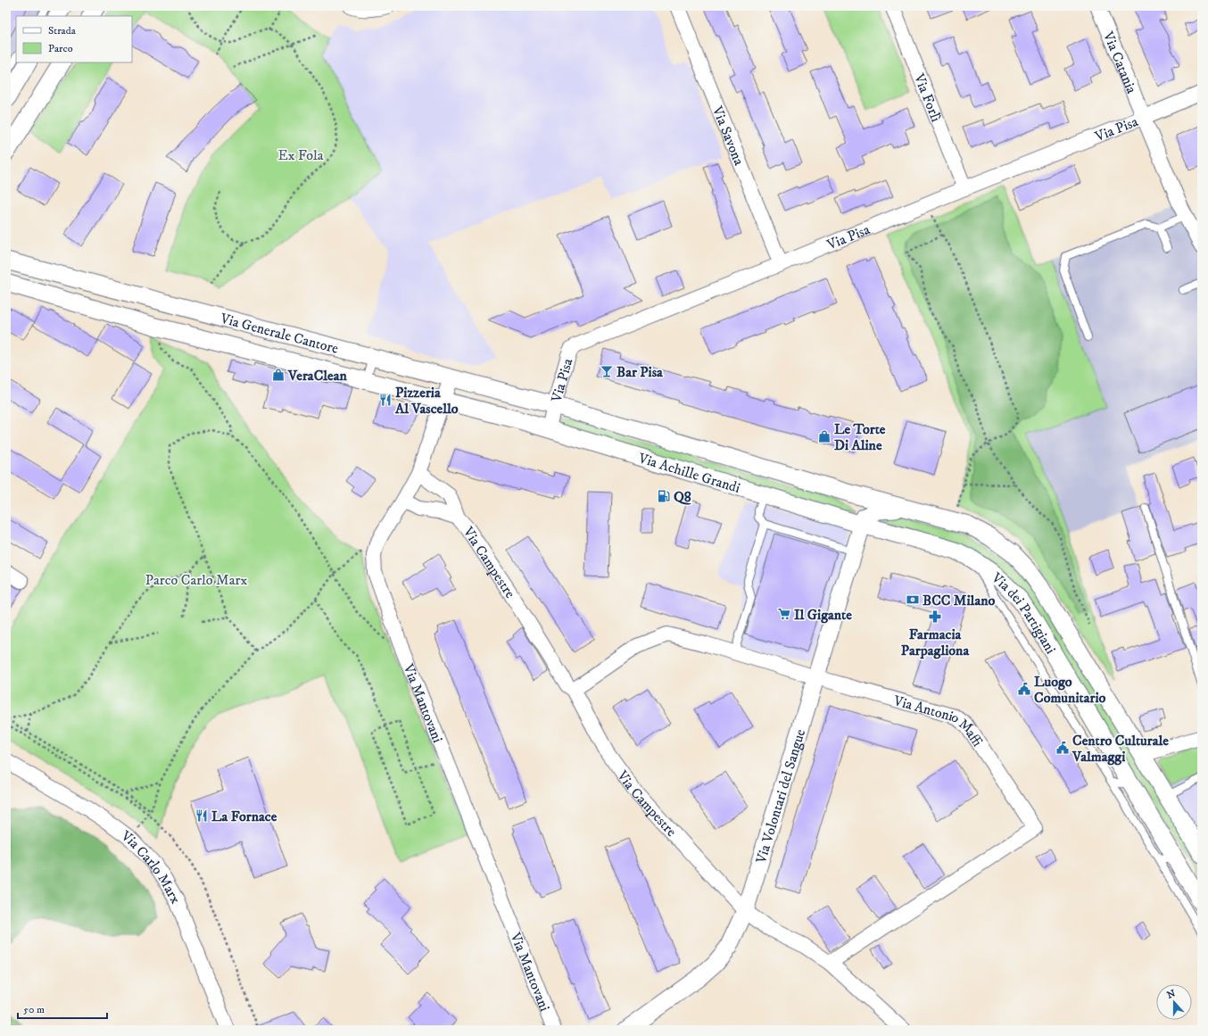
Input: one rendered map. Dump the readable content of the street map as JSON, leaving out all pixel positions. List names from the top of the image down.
{
  "streets": {
    "street": [
      "Via Catania",
      "Via Forlì",
      "Via Pisa",
      "Via Savona",
      "Via Generale Cantore",
      "Via Achille Grandi",
      "Via Campestre",
      "Via dei Partigiani",
      "Via Mantovani",
      "Via Antonio Maffi",
      "Via Volontari del Sangue",
      "Via Carlo Marx"
    ]
  },
  "crossings": [
    ["Via Catania", "Via Pisa"],
    ["Via Forlì", "Via Pisa"],
    ["Via Pisa", "Via Savona"],
    ["Via Pisa", "Via Generale Cantore"],
    ["Via Pisa", "Via Achille Grandi"],
    ["Via Generale Cantore", "Via Achille Grandi"],
    ["Via Generale Cantore", "Via Mantovani"],
    ["Via Achille Grandi", "Via dei Partigiani"],
    ["Via Achille Grandi", "Via Volontari del Sangue"],
    ["Via Campestre", "Via Mantovani"],
    ["Via Campestre", "Via Antonio Maffi"],
    ["Via Campestre", "Via Volontari del Sangue"],
    ["Via dei Partigiani", "Via Volontari del Sangue"],
    ["Via Antonio Maffi", "Via Volontari del Sangue"]
  ],
  "parks": ["Ex Fola", "Parco Carlo Marx"],
  "places": {
    "bar": ["Bar Pisa"],
    "shop": ["VeraClean", "Le Torte Di Aline"],
    "restaurant": ["Pizzeria Al Vascello", "La Fornace"],
    "fuel station": ["Q8"],
    "bank": ["BCC Milano"],
    "supermarket": ["Il Gigante"],
    "pharmacy": ["Farmacia Parpagliona"],
    "public building": ["Luogo Comunitario", "Centro Culturale Valmaggi"]
  },
  "legend": ["Strada", "Parco"],
  "scale_bar": "50 m",
  "north": "top"
}
